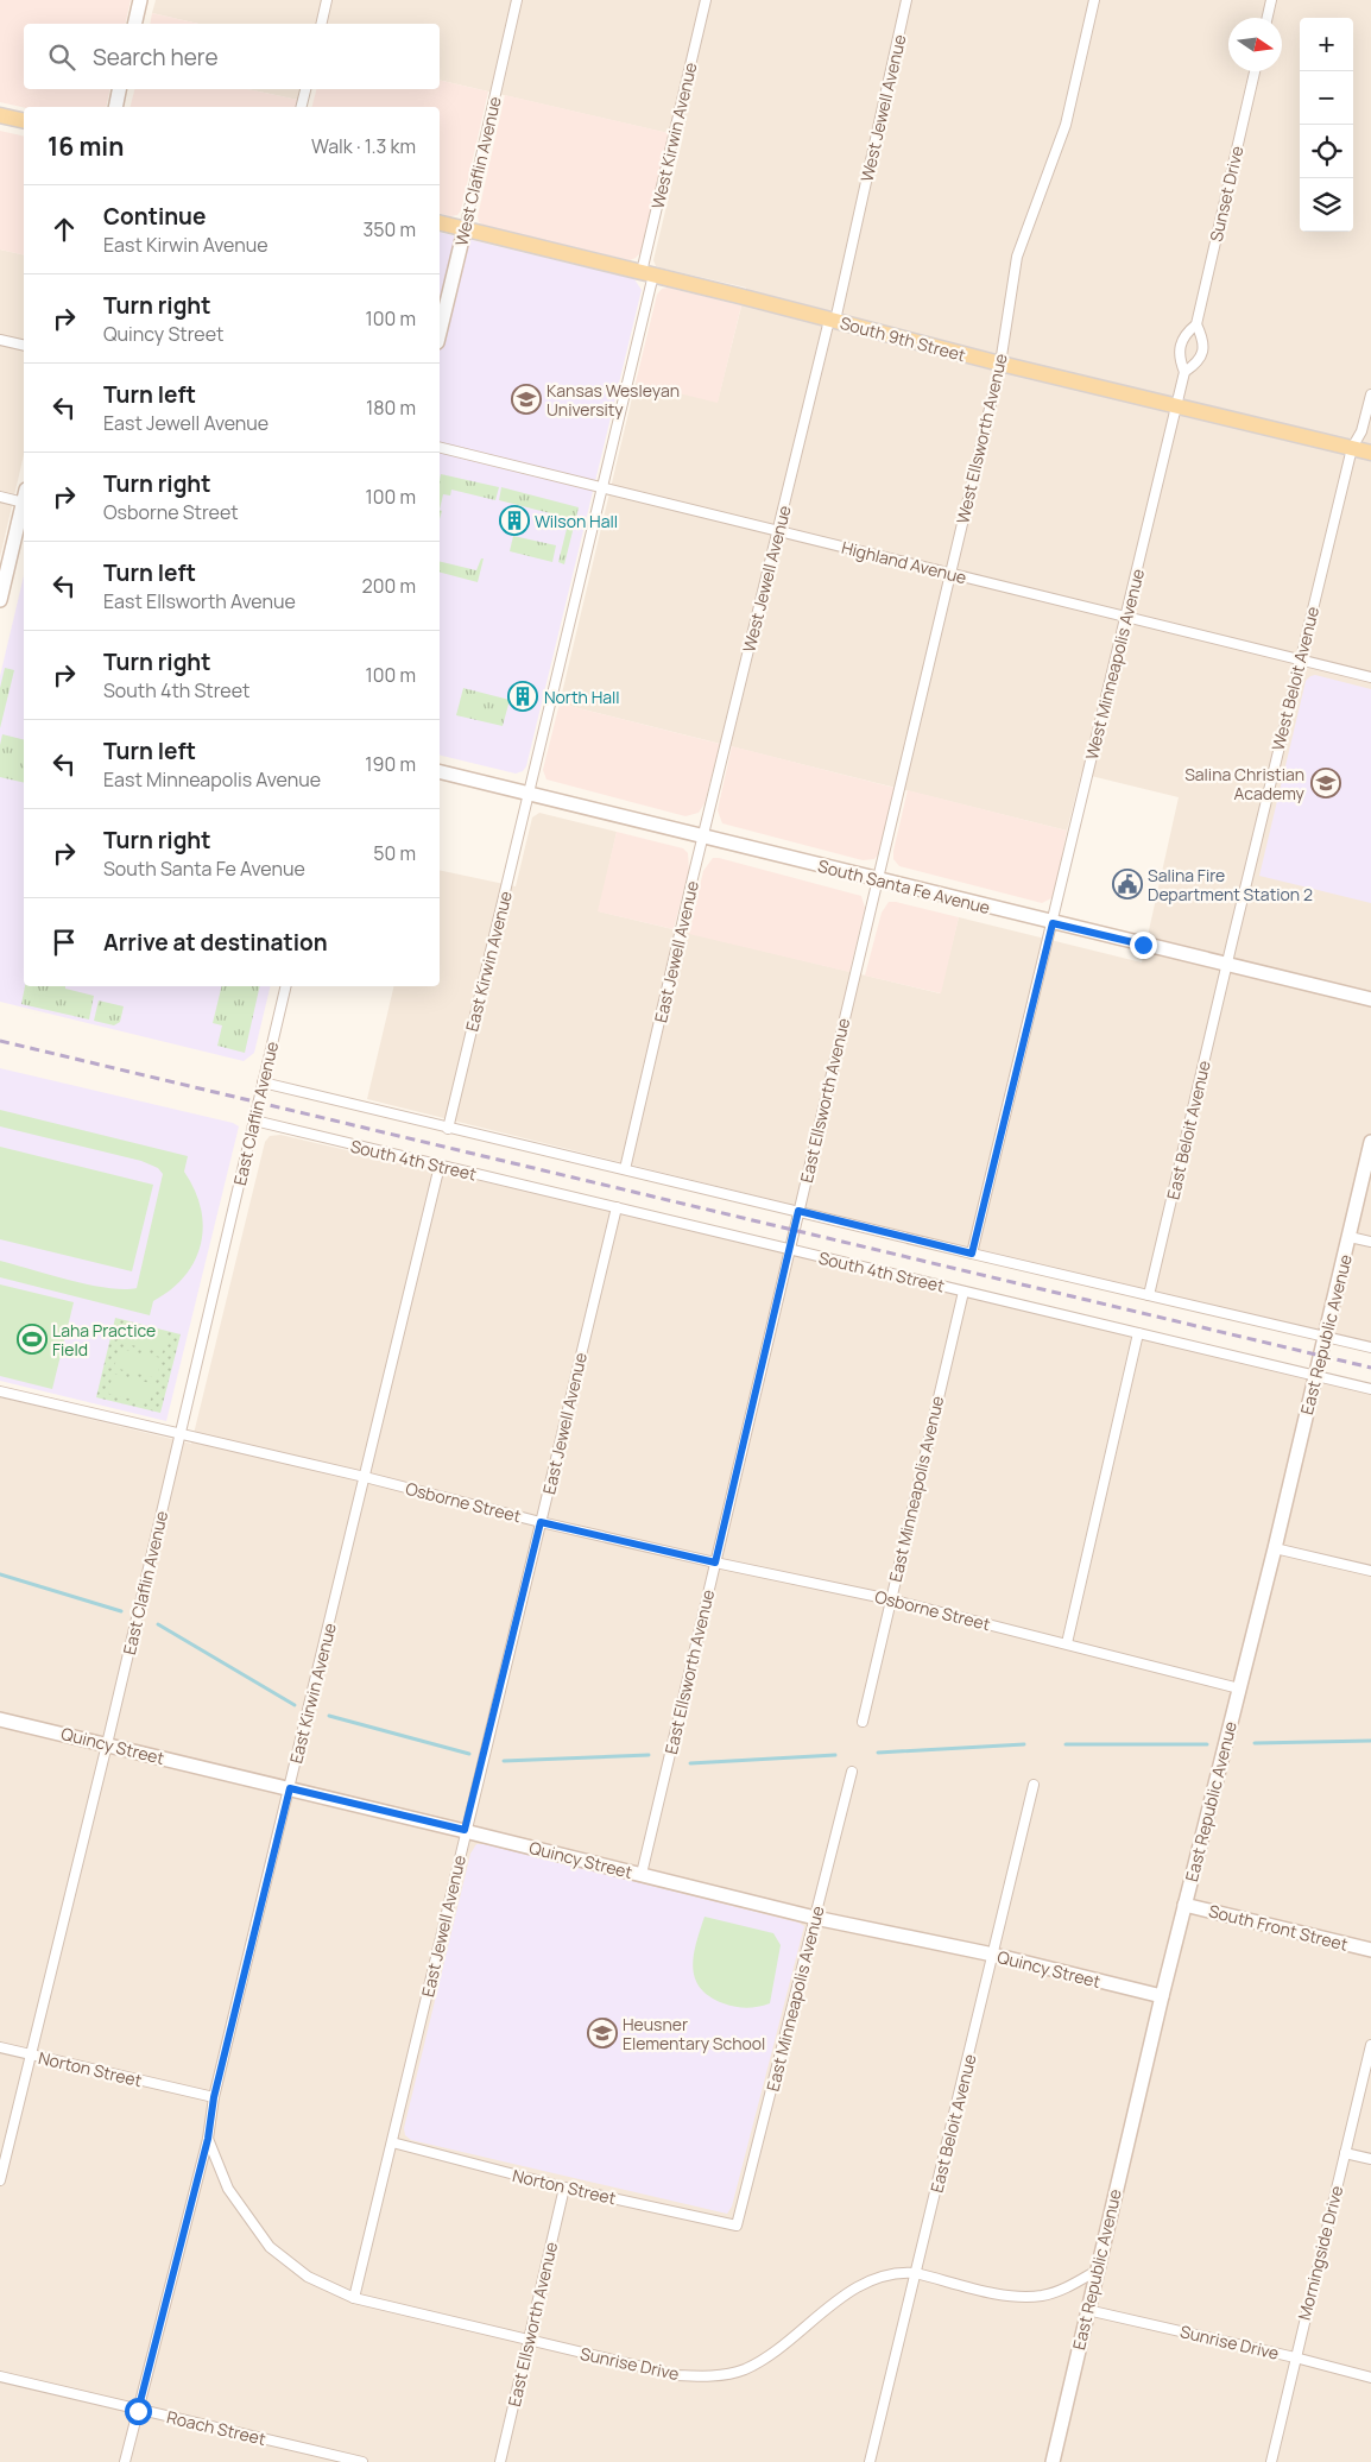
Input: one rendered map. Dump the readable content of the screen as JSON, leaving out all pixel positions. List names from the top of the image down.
{
  "streets": {
    "main road": ["South 9th Street"],
    "street": [
      "West Jewell Avenue",
      "West Kirwin Avenue",
      "West Claflin Avenue",
      "Sunset Drive",
      "West Ellsworth Avenue",
      "Highland Avenue",
      "West Minneapolis Avenue",
      "West Beloit Avenue",
      "South Santa Fe Avenue",
      "East Jewell Avenue",
      "East Kirwin Avenue",
      "East Ellsworth Avenue",
      "East Claflin Avenue",
      "East Beloit Avenue",
      "South 4th Street",
      "East Republic Avenue",
      "East Minneapolis Avenue",
      "Osborne Street",
      "Quincy Street",
      "South Front Street",
      "Norton Street",
      "Morningside Drive",
      "Sunrise Drive",
      "Roach Street"
    ]
  },
  "crossings": [
    ["West Jewell Avenue", "South 9th Street"],
    ["West Jewell Avenue", "Highland Avenue"],
    ["West Jewell Avenue", "South Santa Fe Avenue"],
    ["West Jewell Avenue", "East Jewell Avenue"],
    ["West Kirwin Avenue", "South 9th Street"],
    ["West Kirwin Avenue", "Highland Avenue"],
    ["West Kirwin Avenue", "South Santa Fe Avenue"],
    ["West Kirwin Avenue", "East Kirwin Avenue"],
    ["West Claflin Avenue", "South 9th Street"],
    ["Sunset Drive", "South 9th Street"],
    ["Sunset Drive", "West Minneapolis Avenue"],
    ["South 9th Street", "West Ellsworth Avenue"],
    ["South 9th Street", "West Minneapolis Avenue"],
    ["South 9th Street", "West Beloit Avenue"],
    ["West Ellsworth Avenue", "Highland Avenue"],
    ["West Ellsworth Avenue", "South Santa Fe Avenue"],
    ["West Ellsworth Avenue", "East Ellsworth Avenue"],
    ["Highland Avenue", "West Minneapolis Avenue"],
    ["Highland Avenue", "West Beloit Avenue"],
    ["West Minneapolis Avenue", "South Santa Fe Avenue"],
    ["West Beloit Avenue", "South Santa Fe Avenue"],
    ["West Beloit Avenue", "East Beloit Avenue"],
    ["South Santa Fe Avenue", "East Jewell Avenue"],
    ["South Santa Fe Avenue", "East Kirwin Avenue"],
    ["South Santa Fe Avenue", "East Ellsworth Avenue"],
    ["South Santa Fe Avenue", "East Beloit Avenue"],
    ["East Jewell Avenue", "South 4th Street"],
    ["East Jewell Avenue", "Osborne Street"],
    ["East Jewell Avenue", "Quincy Street"],
    ["East Jewell Avenue", "Norton Street"],
    ["East Jewell Avenue", "Sunrise Drive"],
    ["East Kirwin Avenue", "South 4th Street"],
    ["East Kirwin Avenue", "Osborne Street"],
    ["East Kirwin Avenue", "Quincy Street"],
    ["East Kirwin Avenue", "Norton Street"],
    ["East Kirwin Avenue", "Sunrise Drive"],
    ["East Kirwin Avenue", "Roach Street"],
    ["East Ellsworth Avenue", "South 4th Street"],
    ["East Ellsworth Avenue", "Osborne Street"],
    ["East Ellsworth Avenue", "Quincy Street"],
    ["East Ellsworth Avenue", "Norton Street"],
    ["East Ellsworth Avenue", "Sunrise Drive"],
    ["East Claflin Avenue", "South 4th Street"],
    ["East Claflin Avenue", "Osborne Street"],
    ["East Claflin Avenue", "Quincy Street"],
    ["East Claflin Avenue", "Norton Street"],
    ["East Beloit Avenue", "Quincy Street"],
    ["East Beloit Avenue", "Sunrise Drive"],
    ["South 4th Street", "East Republic Avenue"],
    ["South 4th Street", "East Minneapolis Avenue"],
    ["East Republic Avenue", "Osborne Street"],
    ["East Republic Avenue", "Quincy Street"],
    ["East Republic Avenue", "South Front Street"],
    ["East Republic Avenue", "Sunrise Drive"],
    ["East Minneapolis Avenue", "Osborne Street"],
    ["East Minneapolis Avenue", "Quincy Street"],
    ["East Minneapolis Avenue", "Norton Street"],
    ["Morningside Drive", "Sunrise Drive"]
  ],
  "places": {
    "school or university": ["Kansas Wesleyan University", "Salina Christian Academy", "Heusner Elementary School"],
    "building": ["Wilson Hall", "North Hall"],
    "public building": ["Salina Fire Department Station 2"],
    "sports": ["Laha Practice Field"]
  },
  "north": "right",
  "page": {
    "map_buttons": ["+", "−"],
    "search": "Search here",
    "heading": ["16 min", "Walk · 1.3 km"],
    "list": [
      ["Continue", "East Kirwin Avenue", "350 m"],
      ["Turn right", "Quincy Street", "100 m"],
      ["Turn left", "East Jewell Avenue", "180 m"],
      ["Turn right", "Osborne Street", "100 m"],
      ["Turn left", "East Ellsworth Avenue", "200 m"],
      ["Turn right", "South 4th Street", "100 m"],
      ["Turn left", "East Minneapolis Avenue", "190 m"],
      ["Turn right", "South Santa Fe Avenue", "50 m"],
      "Arrive at destination"
    ]
  }
}
